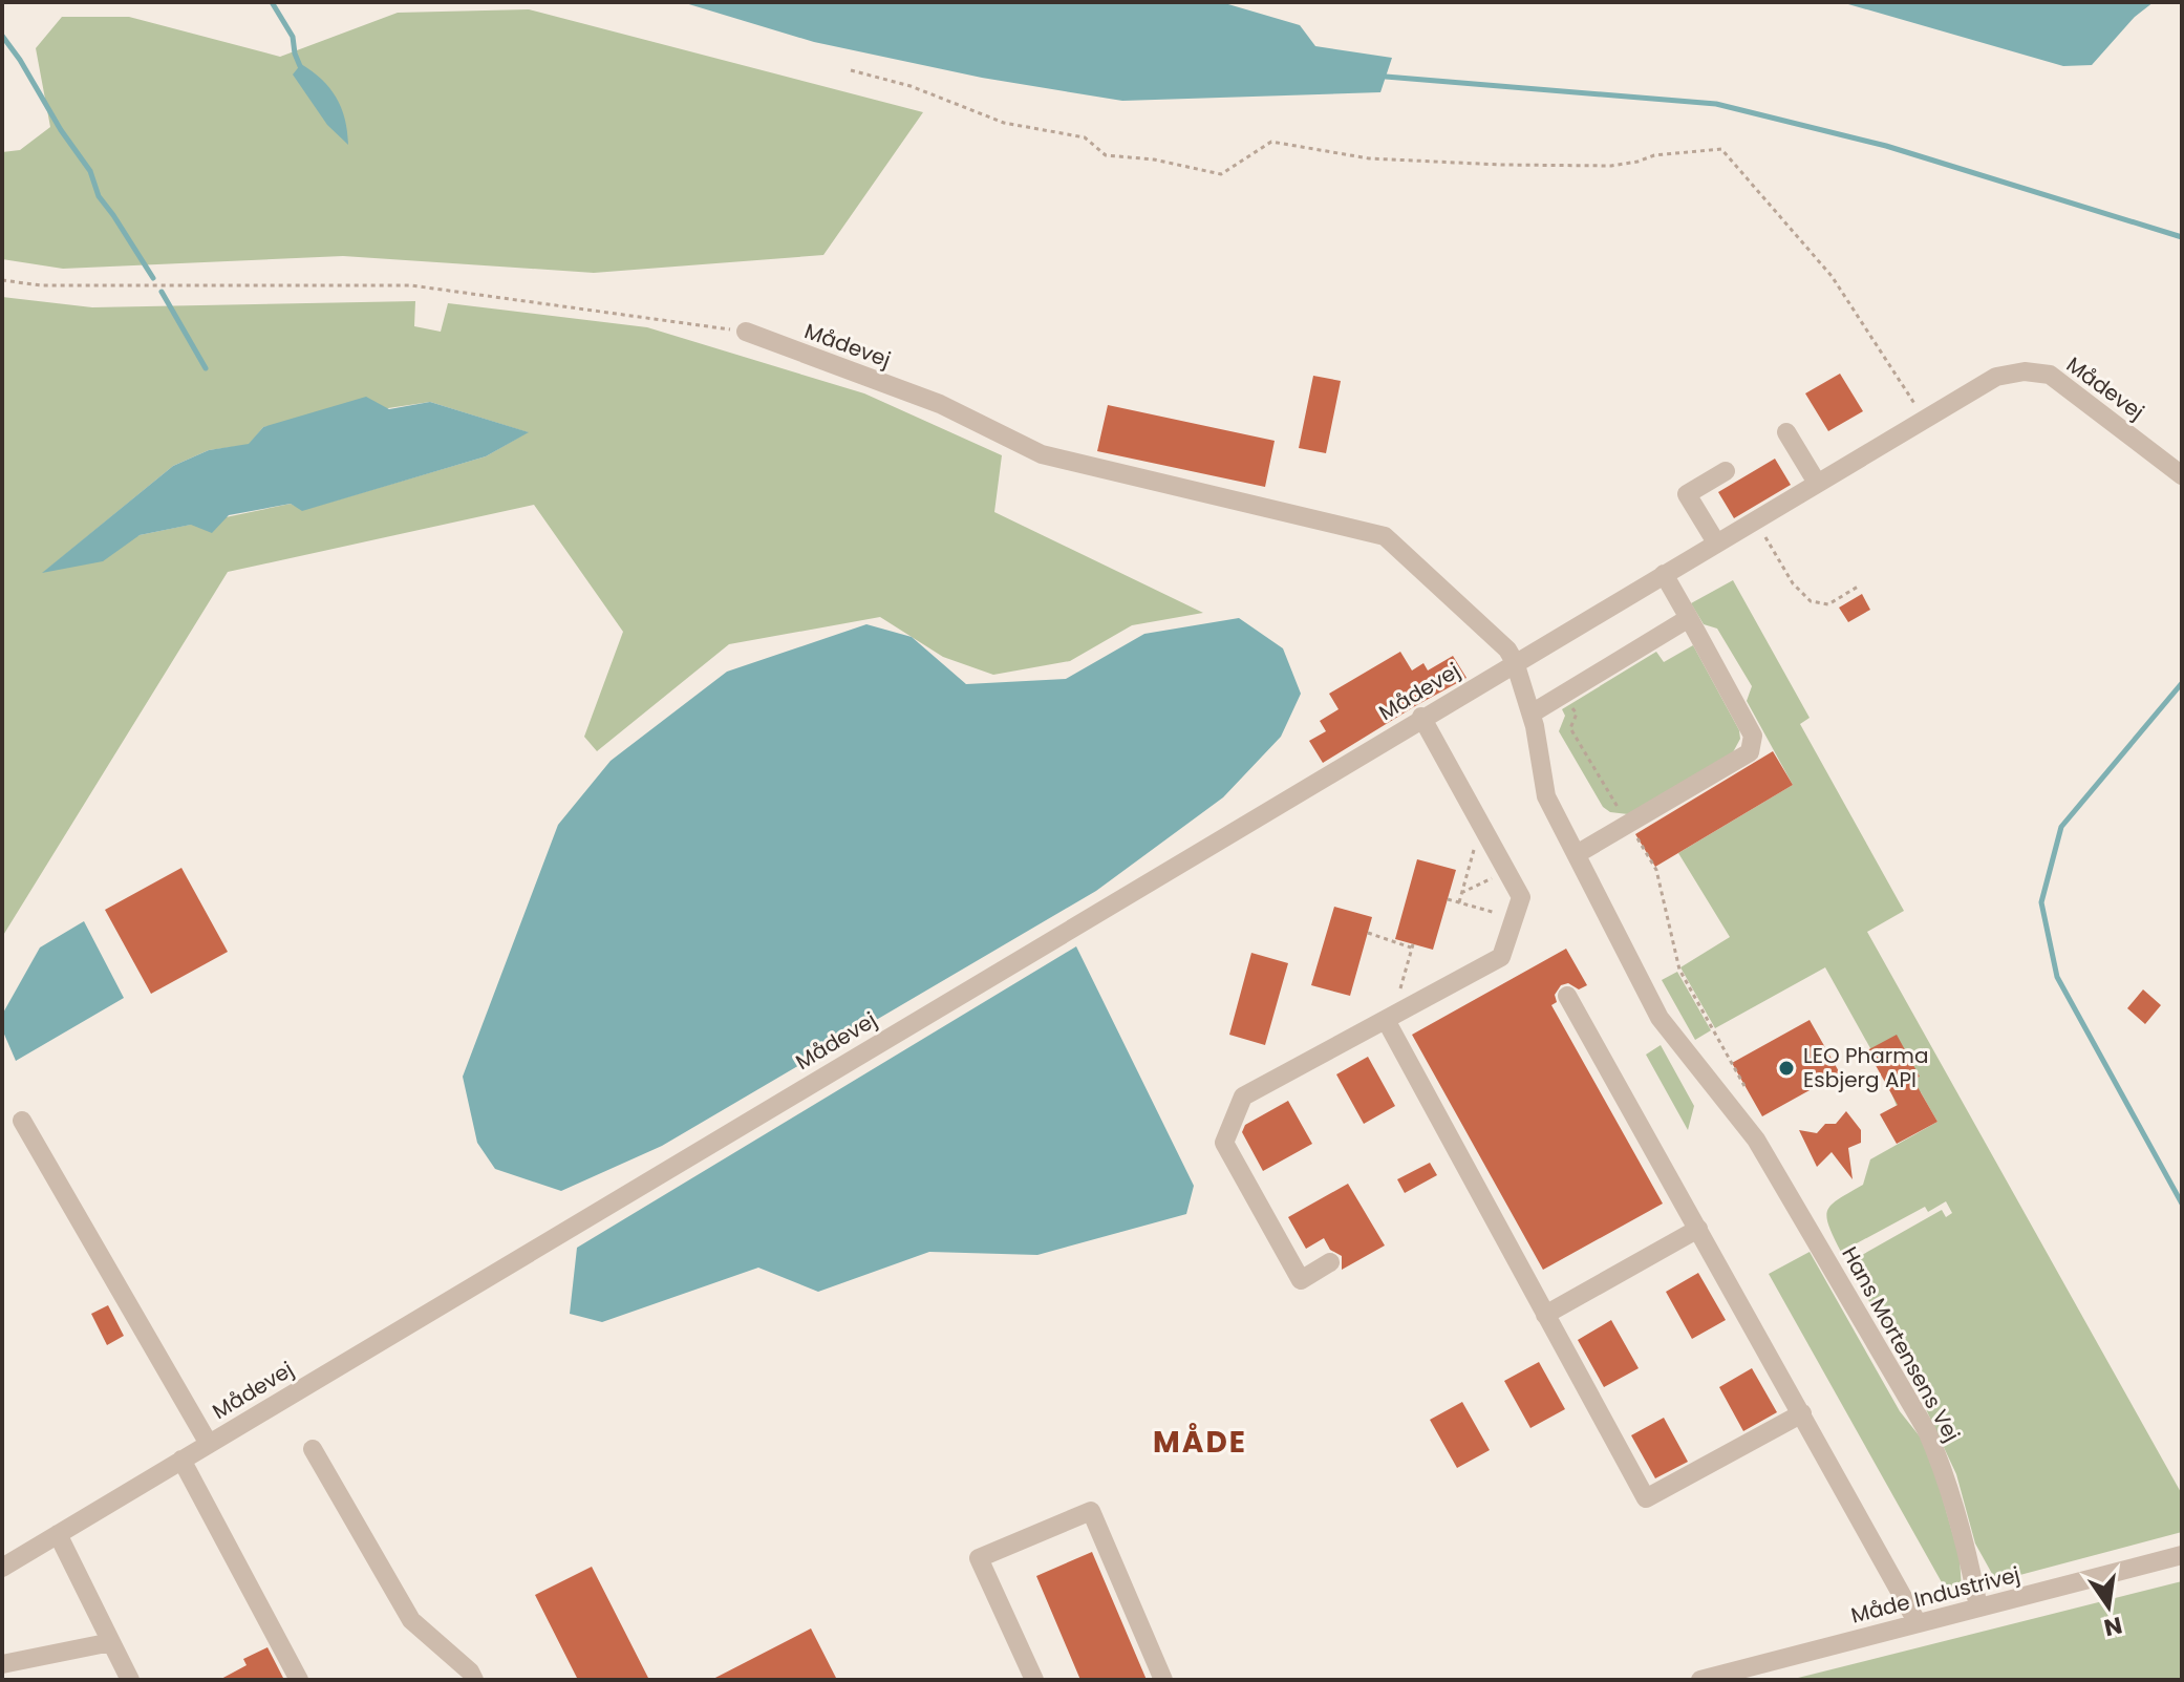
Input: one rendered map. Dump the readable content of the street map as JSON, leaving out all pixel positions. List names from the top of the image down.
{
  "streets": {
    "street": ["Mådevej", "Hans Mortensens Vej", "Måde Industrivej"]
  },
  "crossings": [
    ["Mådevej", "Hans Mortensens Vej"],
    ["Hans Mortensens Vej", "Måde Industrivej"]
  ],
  "districts": ["MÅDE"],
  "places": ["LEO Pharma Esbjerg API"],
  "north": "bottom"
}
